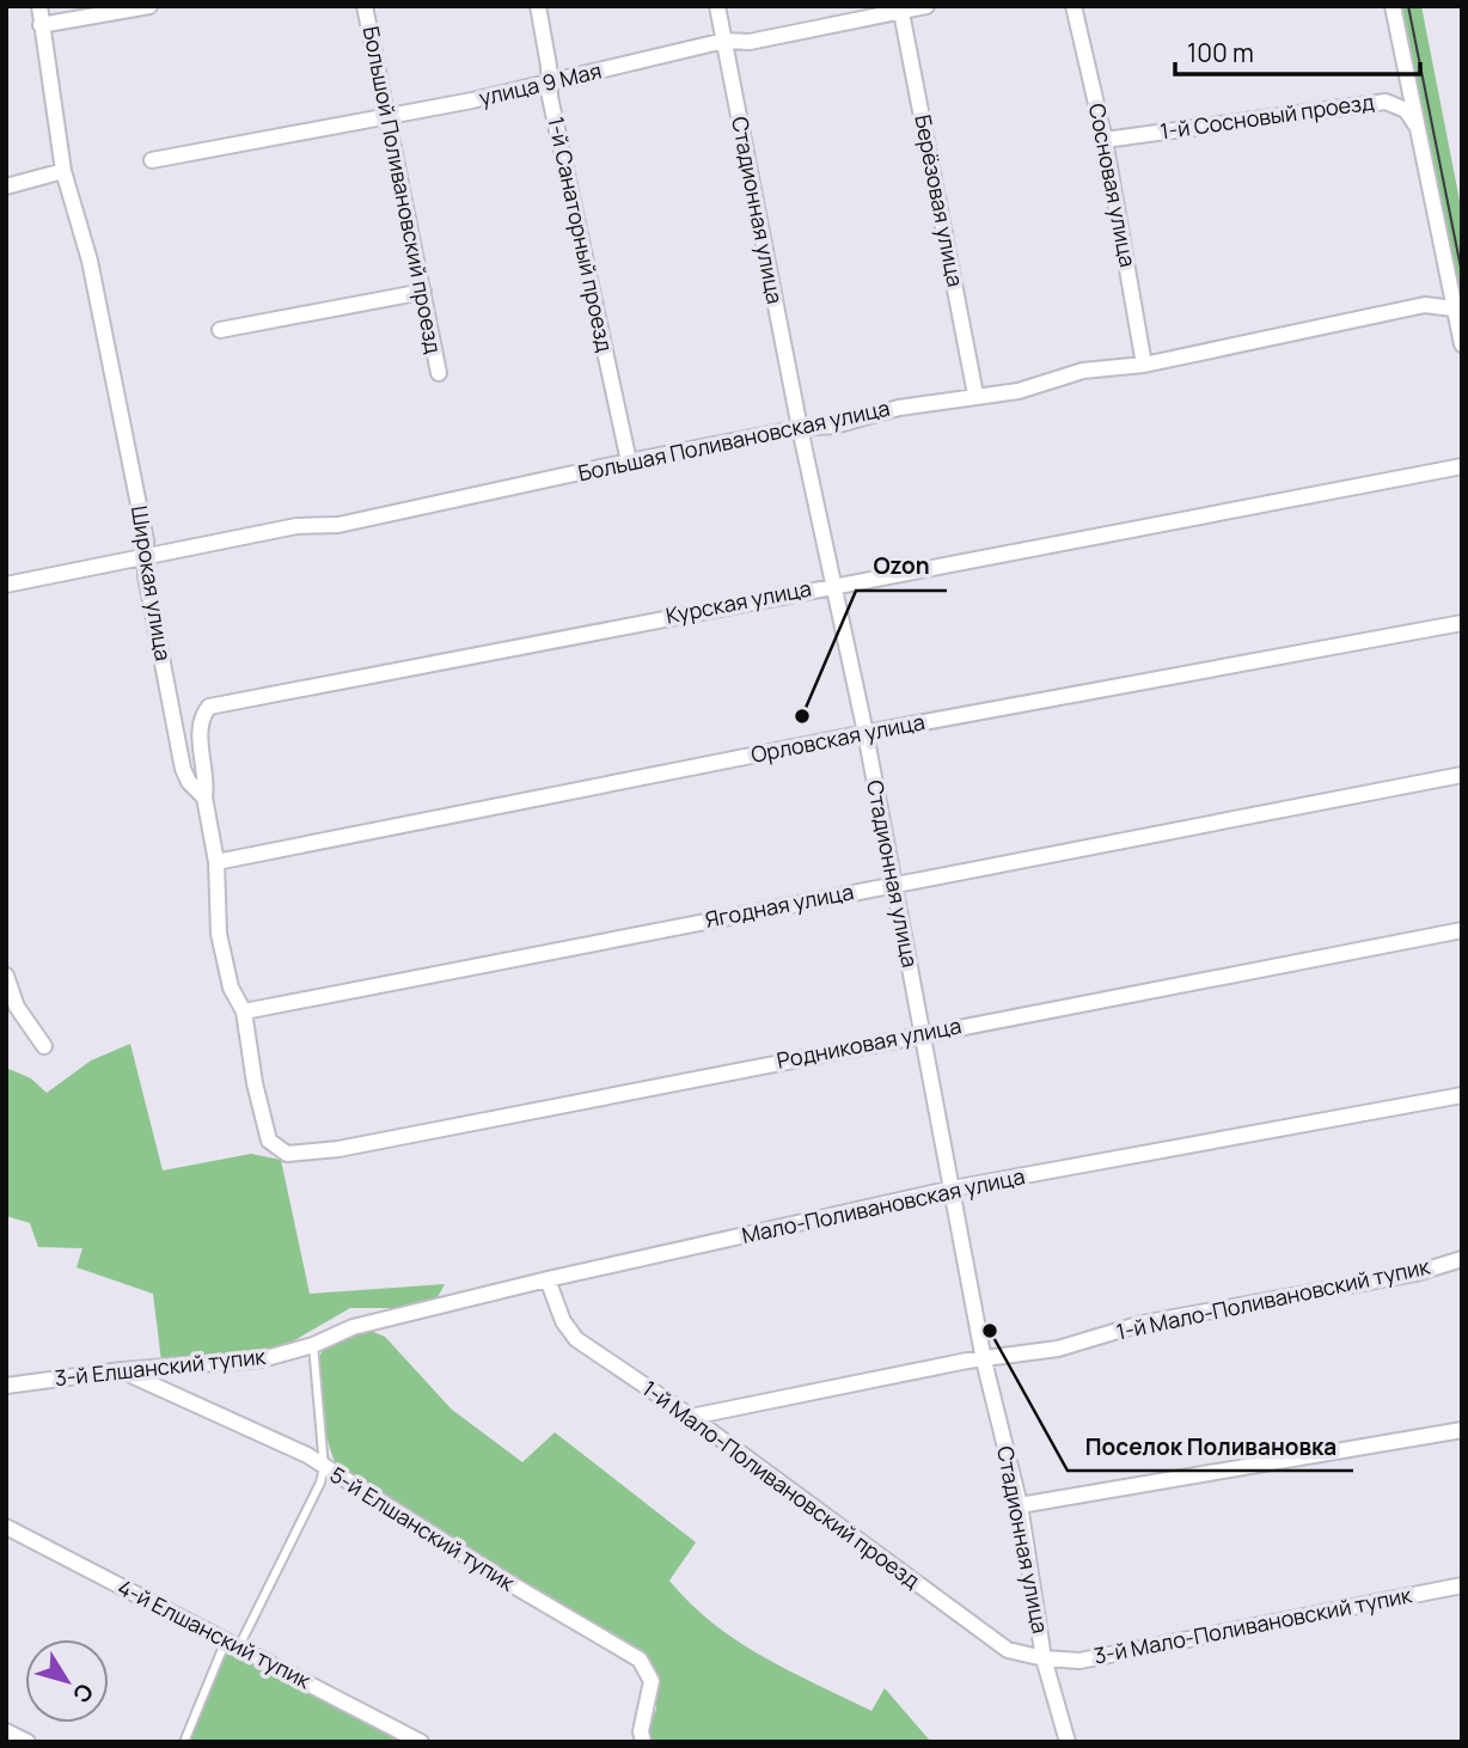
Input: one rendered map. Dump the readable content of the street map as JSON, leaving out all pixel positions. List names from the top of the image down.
{
  "streets": {
    "street": [
      "улица 9 Мая",
      "1-й Сосновый проезд",
      "Сосновая улица",
      "Большой Поливановский проезд",
      "Берёзовая улица",
      "Стадионная улица",
      "1-й Санаторный проезд",
      "Большая Поливановская улица",
      "Широкая улица",
      "Курская улица",
      "Орловская улица",
      "Ягодная улица",
      "Родниковая улица",
      "Мало-Поливановская улица",
      "1-й Мало-Поливановский тупик",
      "3-й Елшанский тупик",
      "1-й Мало-Поливановский проезд",
      "5-й Елшанский тупик",
      "3-й Мало-Поливановский тупик",
      "4-й Елшанский тупик"
    ]
  },
  "crossings": [
    ["улица 9 Мая", "Большой Поливановский проезд"],
    ["улица 9 Мая", "Берёзовая улица"],
    ["улица 9 Мая", "Стадионная улица"],
    ["улица 9 Мая", "1-й Санаторный проезд"],
    ["1-й Сосновый проезд", "Сосновая улица"],
    ["Сосновая улица", "Большая Поливановская улица"],
    ["Берёзовая улица", "Большая Поливановская улица"],
    ["Стадионная улица", "Большая Поливановская улица"],
    ["Стадионная улица", "Курская улица"],
    ["Стадионная улица", "Орловская улица"],
    ["Стадионная улица", "Ягодная улица"],
    ["Стадионная улица", "Родниковая улица"],
    ["Стадионная улица", "Мало-Поливановская улица"],
    ["Стадионная улица", "1-й Мало-Поливановский тупик"],
    ["Стадионная улица", "1-й Мало-Поливановский проезд"],
    ["Стадионная улица", "3-й Мало-Поливановский тупик"],
    ["1-й Санаторный проезд", "Большая Поливановская улица"],
    ["Большая Поливановская улица", "Широкая улица"],
    ["Широкая улица", "Курская улица"],
    ["Широкая улица", "Орловская улица"],
    ["Широкая улица", "Ягодная улица"],
    ["Широкая улица", "Родниковая улица"],
    ["Мало-Поливановская улица", "3-й Елшанский тупик"],
    ["Мало-Поливановская улица", "1-й Мало-Поливановский проезд"],
    ["1-й Мало-Поливановский тупик", "1-й Мало-Поливановский проезд"],
    ["3-й Елшанский тупик", "5-й Елшанский тупик"],
    ["1-й Мало-Поливановский проезд", "3-й Мало-Поливановский тупик"]
  ],
  "places": ["Ozon", "Поселок Поливановка"],
  "scale_bar": "100 m",
  "north": "bottom right"
}
